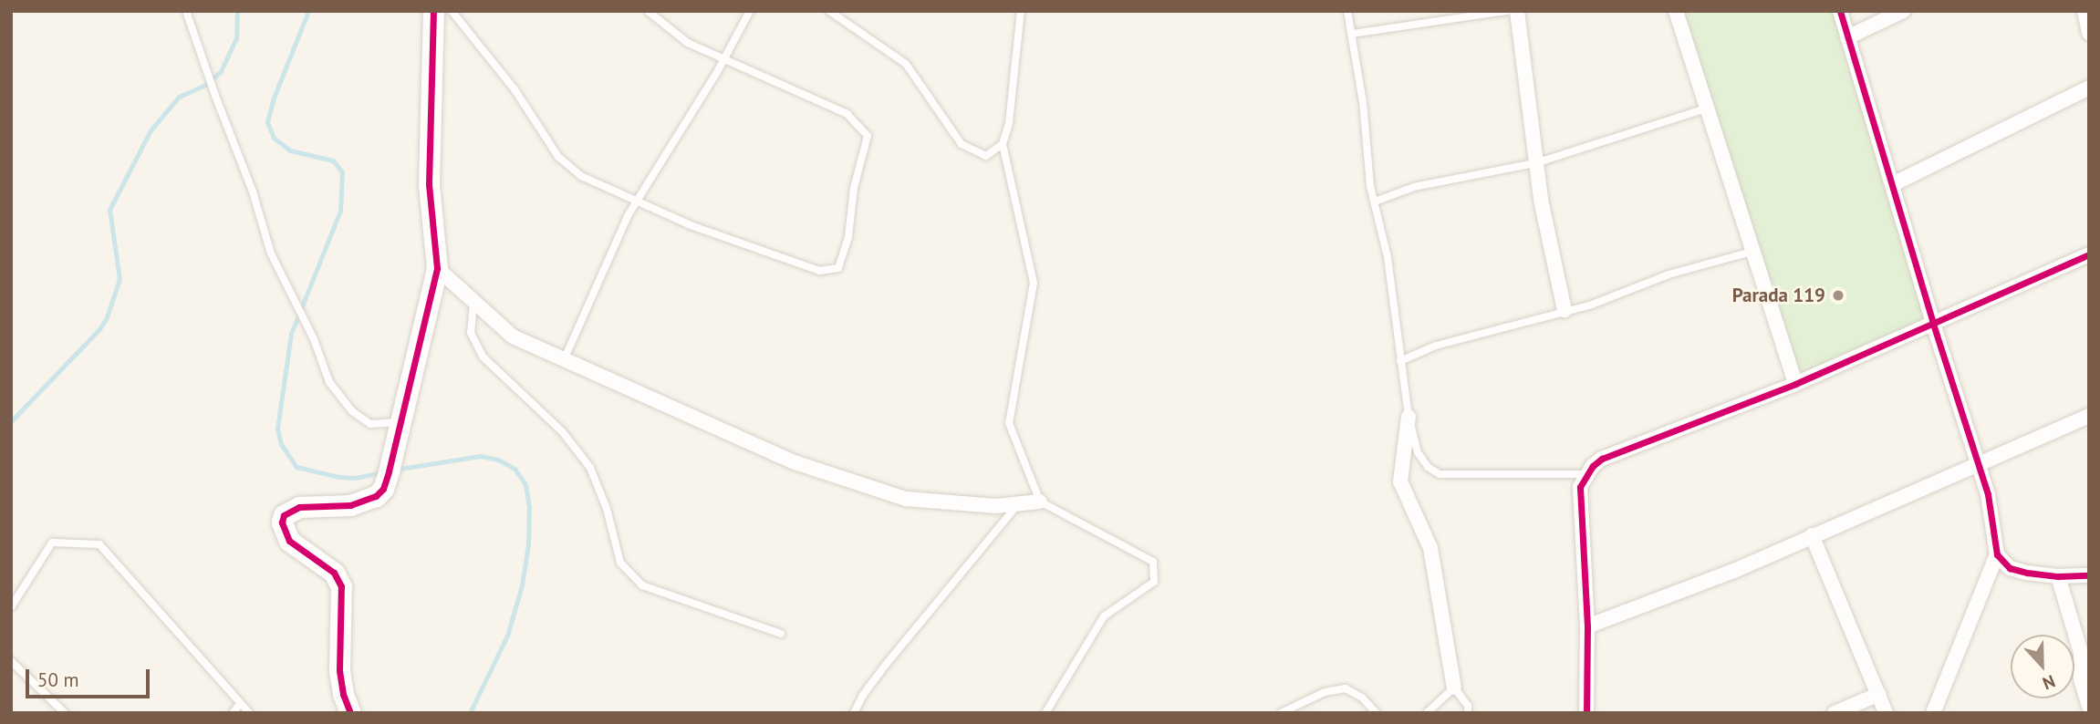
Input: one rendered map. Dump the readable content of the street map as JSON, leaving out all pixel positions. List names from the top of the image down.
{
  "places": ["Parada 119"],
  "scale_bar": "50 m",
  "north": "bottom"
}
